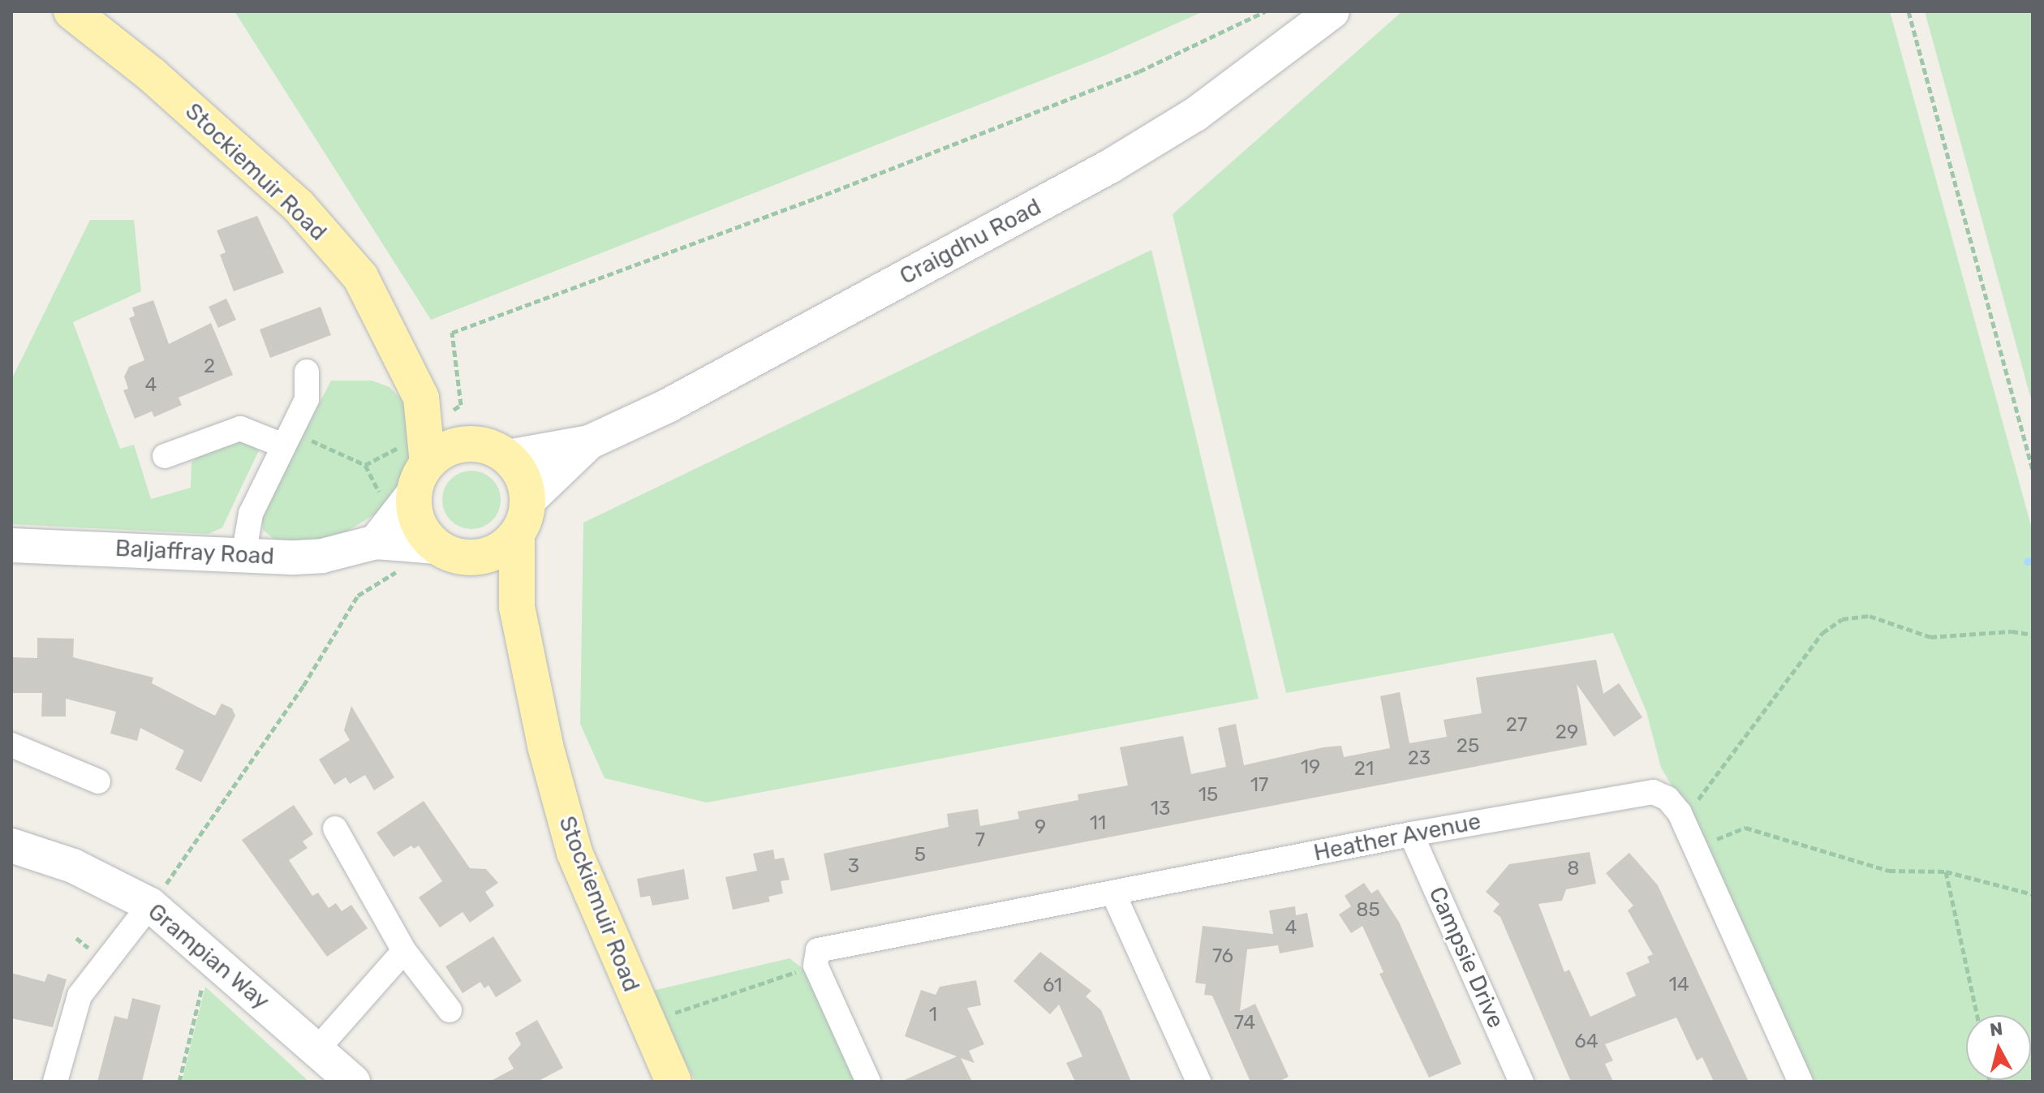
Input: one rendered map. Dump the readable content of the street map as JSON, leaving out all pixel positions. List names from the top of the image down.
{
  "streets": {
    "main road": [
      "Stockiemuir Road",
      "Craigdhu Road",
      "Baljaffray Road",
      "Grampian Way"
    ],
    "street": ["Heather Avenue", "Campsie Drive"]
  },
  "crossings": [
    ["Stockiemuir Road", "Craigdhu Road"],
    ["Stockiemuir Road", "Baljaffray Road"],
    ["Craigdhu Road", "Baljaffray Road"],
    ["Heather Avenue", "Campsie Drive"]
  ],
  "house_numbers": [
    "2",
    "4",
    "27",
    "29",
    "25",
    "23",
    "19",
    "21",
    "17",
    "15",
    "13",
    "11",
    "9",
    "7",
    "5",
    "3",
    "8",
    "85",
    "4",
    "76",
    "14",
    "61",
    "1",
    "74",
    "64"
  ],
  "north": "top"
}
